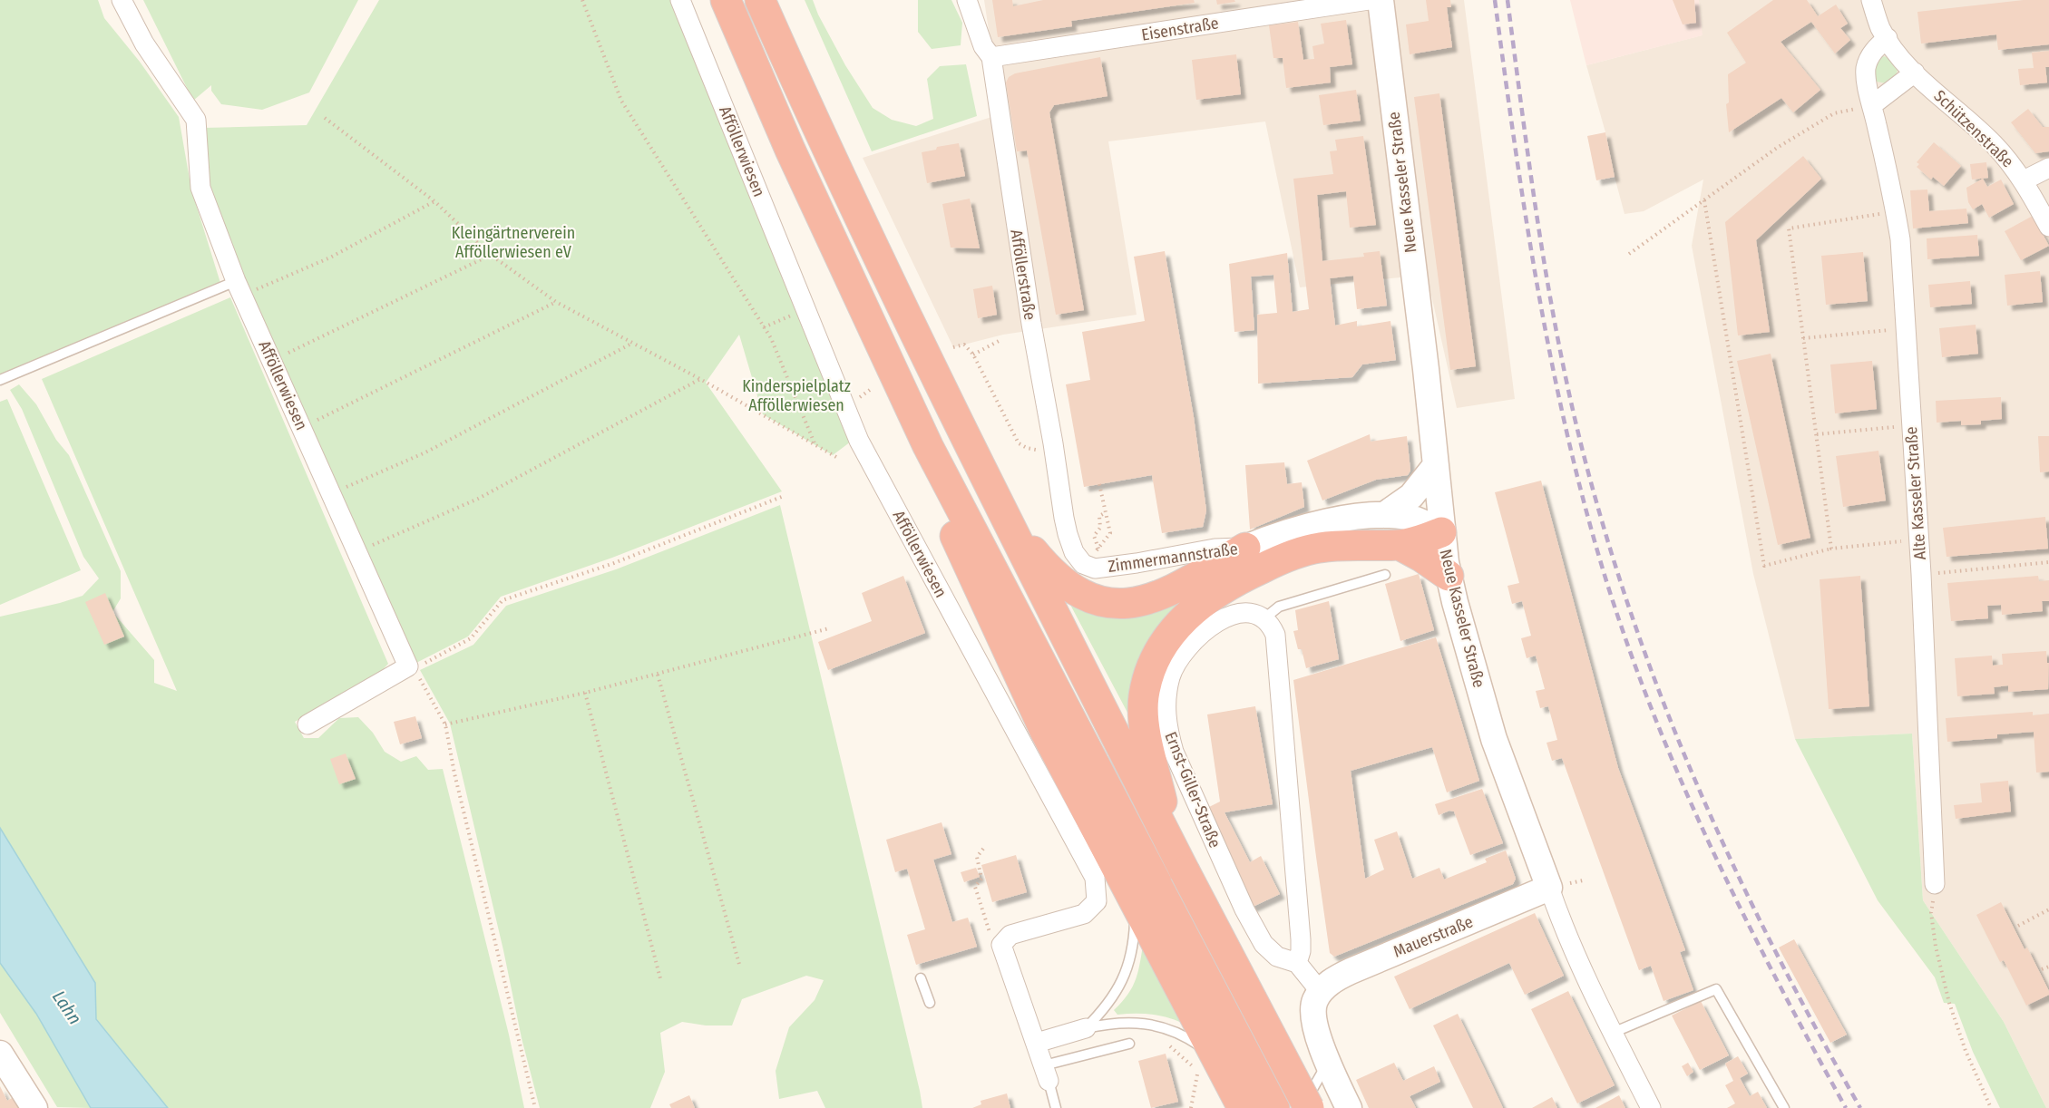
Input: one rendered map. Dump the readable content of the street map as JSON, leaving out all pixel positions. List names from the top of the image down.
{
  "streets": {
    "main road": ["Neue Kasseler Straße", "Mauerstraße"],
    "street": [
      "Eisenstraße",
      "Schützenstraße",
      "Afföllerwiesen",
      "Afföllerstraße",
      "Alte Kasseler Straße",
      "Zimmermannstraße",
      "Ernst-Giller-Straße"
    ]
  },
  "crossings": [
    ["Eisenstraße", "Afföllerstraße"],
    ["Schützenstraße", "Alte Kasseler Straße"],
    ["Neue Kasseler Straße", "Mauerstraße"],
    ["Afföllerstraße", "Zimmermannstraße"],
    ["Ernst-Giller-Straße", "Mauerstraße"]
  ],
  "water": ["Lahn"],
  "parks": ["Kleingärtnerverein Afföllerwiesen eV", "Kinderspielplatz Afföllerwiesen"]
}
